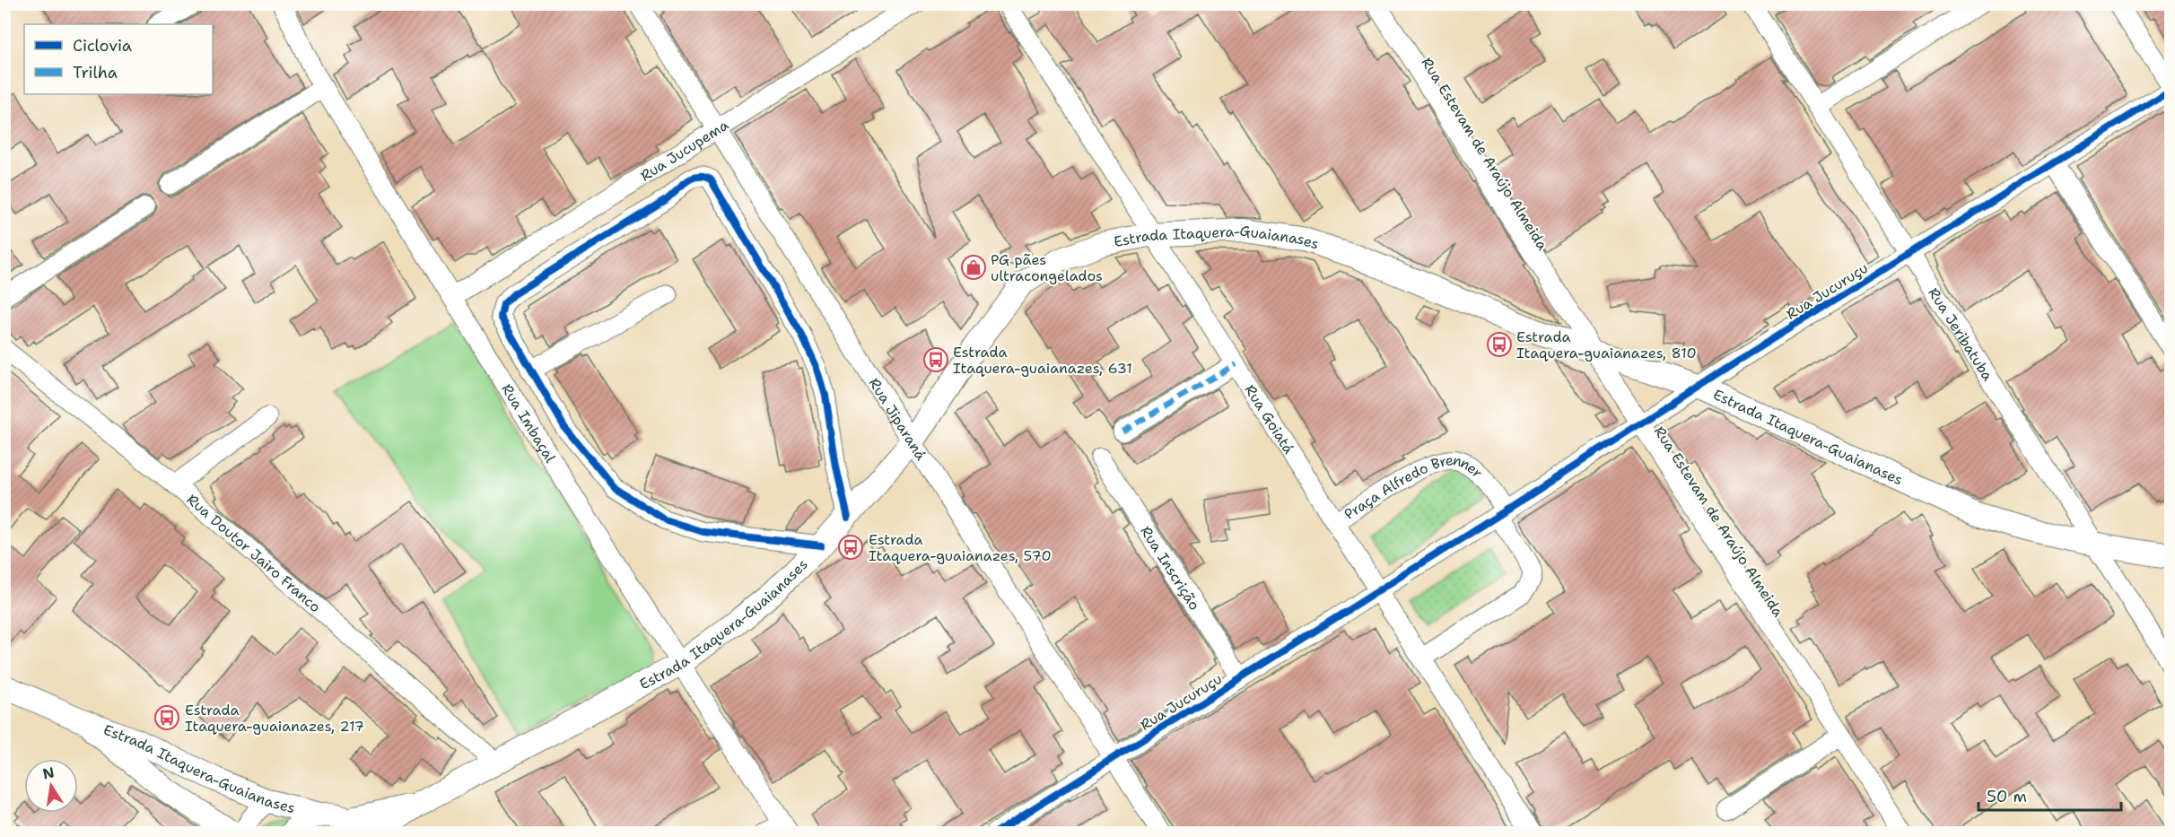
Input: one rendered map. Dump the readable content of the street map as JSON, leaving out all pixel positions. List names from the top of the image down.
{
  "streets": {
    "main road": ["Estrada Itaquera-Guaianases"],
    "street": [
      "Rua Jucupema",
      "Rua Estevam de Araújo Almeida",
      "Rua Jucuruçu",
      "Rua Jeribatuba",
      "Rua Goiatá",
      "Rua Jiparaná",
      "Rua Imbaçal",
      "Praça Alfredo Brenner",
      "Rua Doutor Jairo Franco",
      "Rua Inscrição"
    ]
  },
  "crossings": [
    ["Rua Jucupema", "Rua Jiparaná"],
    ["Rua Jucupema", "Rua Imbaçal"],
    ["Rua Estevam de Araújo Almeida", "Estrada Itaquera-Guaianases"],
    ["Rua Estevam de Araújo Almeida", "Rua Jucuruçu"],
    ["Estrada Itaquera-Guaianases", "Rua Jucuruçu"],
    ["Estrada Itaquera-Guaianases", "Rua Jeribatuba"],
    ["Estrada Itaquera-Guaianases", "Rua Goiatá"],
    ["Estrada Itaquera-Guaianases", "Rua Jiparaná"],
    ["Estrada Itaquera-Guaianases", "Rua Imbaçal"],
    ["Estrada Itaquera-Guaianases", "Rua Doutor Jairo Franco"],
    ["Rua Jucuruçu", "Rua Jeribatuba"],
    ["Rua Jucuruçu", "Rua Goiatá"],
    ["Rua Jucuruçu", "Rua Jiparaná"],
    ["Rua Jucuruçu", "Praça Alfredo Brenner"],
    ["Rua Jucuruçu", "Rua Inscrição"],
    ["Rua Goiatá", "Praça Alfredo Brenner"]
  ],
  "places": {
    "shop": ["PG pães ultracongelados"],
    "bus stop": [
      "Estrada Itaquera-guaianazes, 810",
      "Estrada Itaquera-guaianazes, 631",
      "Estrada Itaquera-guaianazes, 570",
      "Estrada Itaquera-guaianazes, 217"
    ]
  },
  "legend": ["Ciclovia", "Trilha"],
  "scale_bar": "50 m",
  "north": "top"
}
